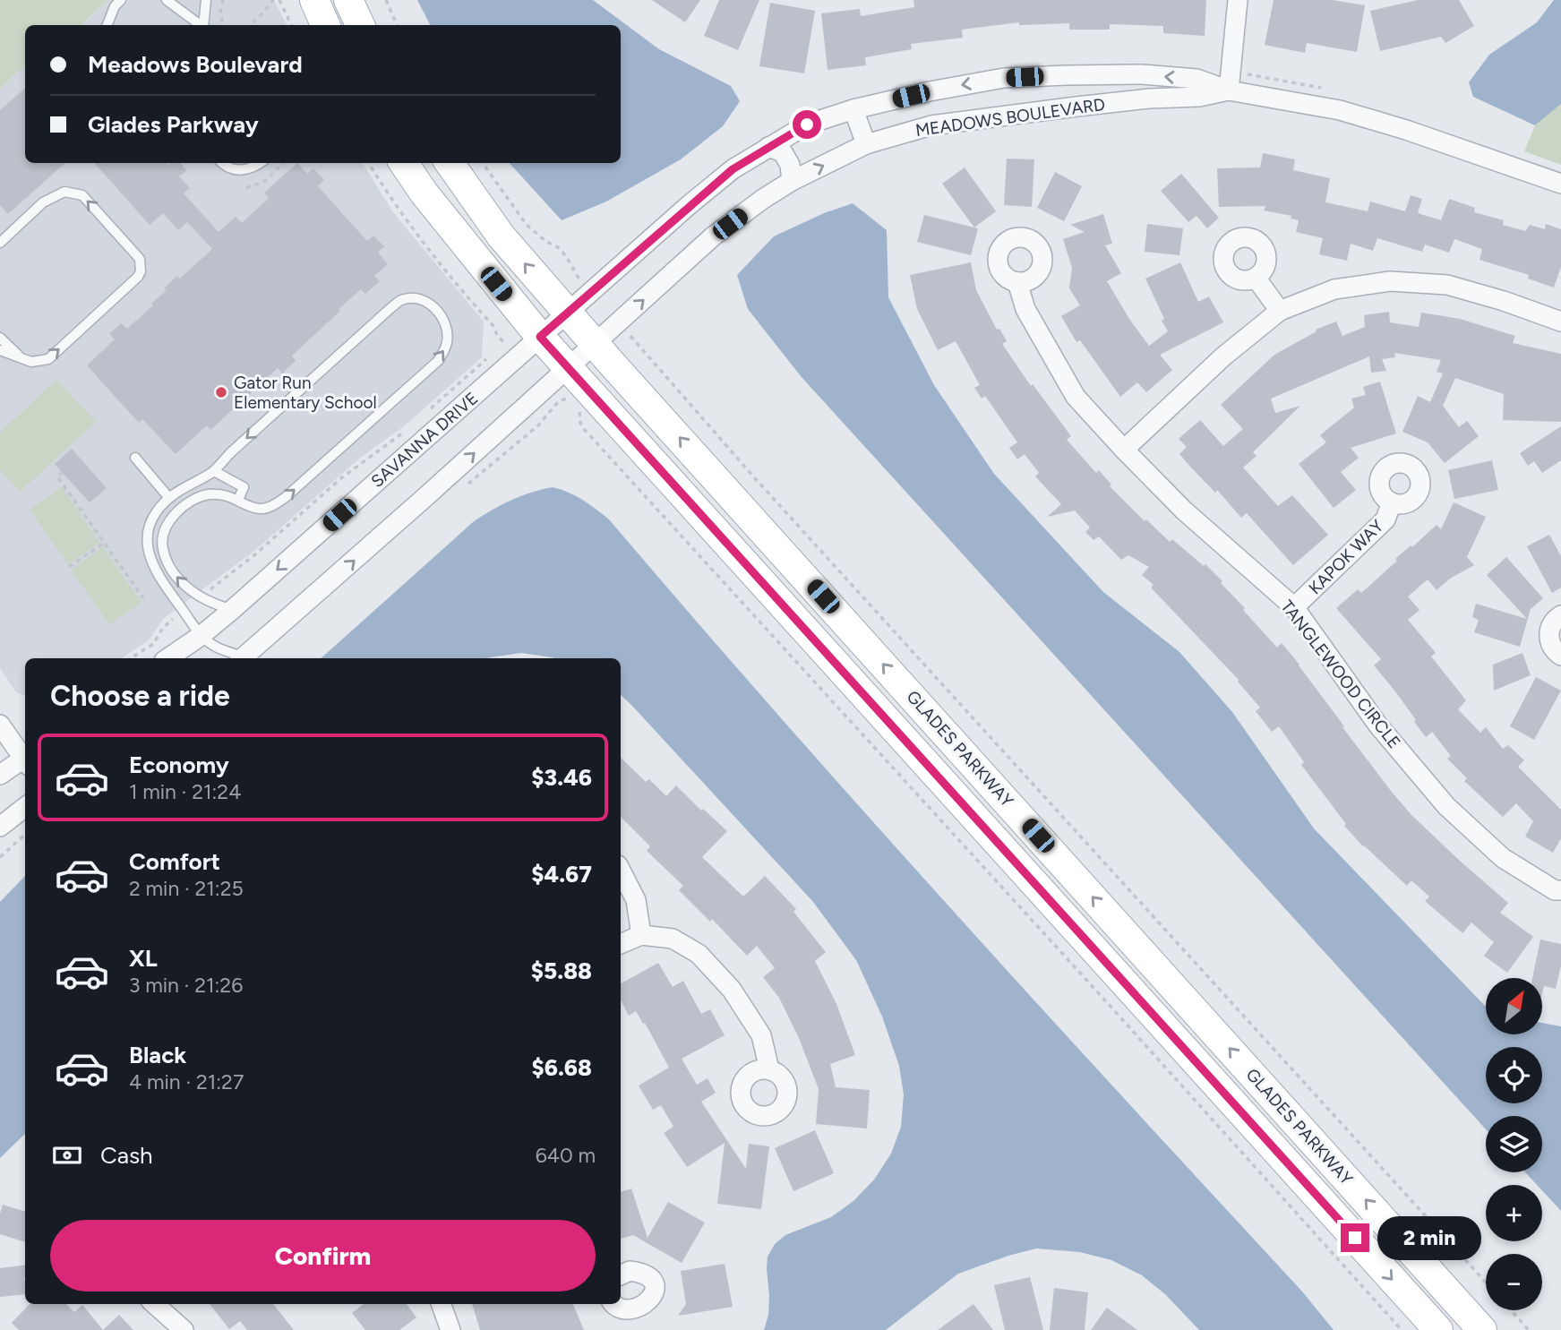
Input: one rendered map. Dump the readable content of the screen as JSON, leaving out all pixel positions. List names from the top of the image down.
{
  "streets": {
    "main road": ["GLADES PARKWAY"],
    "street": [
      "MEADOWS BOULEVARD",
      "SAVANNA DRIVE",
      "KAPOK WAY",
      "TANGLEWOOD CIRCLE"
    ]
  },
  "crossings": [
    ["MEADOWS BOULEVARD", "SAVANNA DRIVE"],
    ["MEADOWS BOULEVARD", "GLADES PARKWAY"],
    ["SAVANNA DRIVE", "GLADES PARKWAY"],
    ["KAPOK WAY", "TANGLEWOOD CIRCLE"]
  ],
  "places": ["Gator Run Elementary School"],
  "north": "top right",
  "page": {
    "banner": ["Meadows Boulevard", "Glades Parkway"],
    "heading": "Choose a ride",
    "list": [
      {
        "name": "Economy",
        "note": "1 min · 21:24",
        "value": "$3.46"
      },
      {
        "name": "Comfort",
        "note": "2 min · 21:25",
        "value": "$4.67"
      },
      {
        "name": "XL",
        "note": "3 min · 21:26",
        "value": "$5.88"
      },
      {
        "name": "Black",
        "note": "4 min · 21:27",
        "value": "$6.68"
      }
    ],
    "map_buttons": ["+", "−"],
    "pay": ["Cash", "640 m"],
    "buttons": "Confirm",
    "bubble": "2 min"
  }
}
